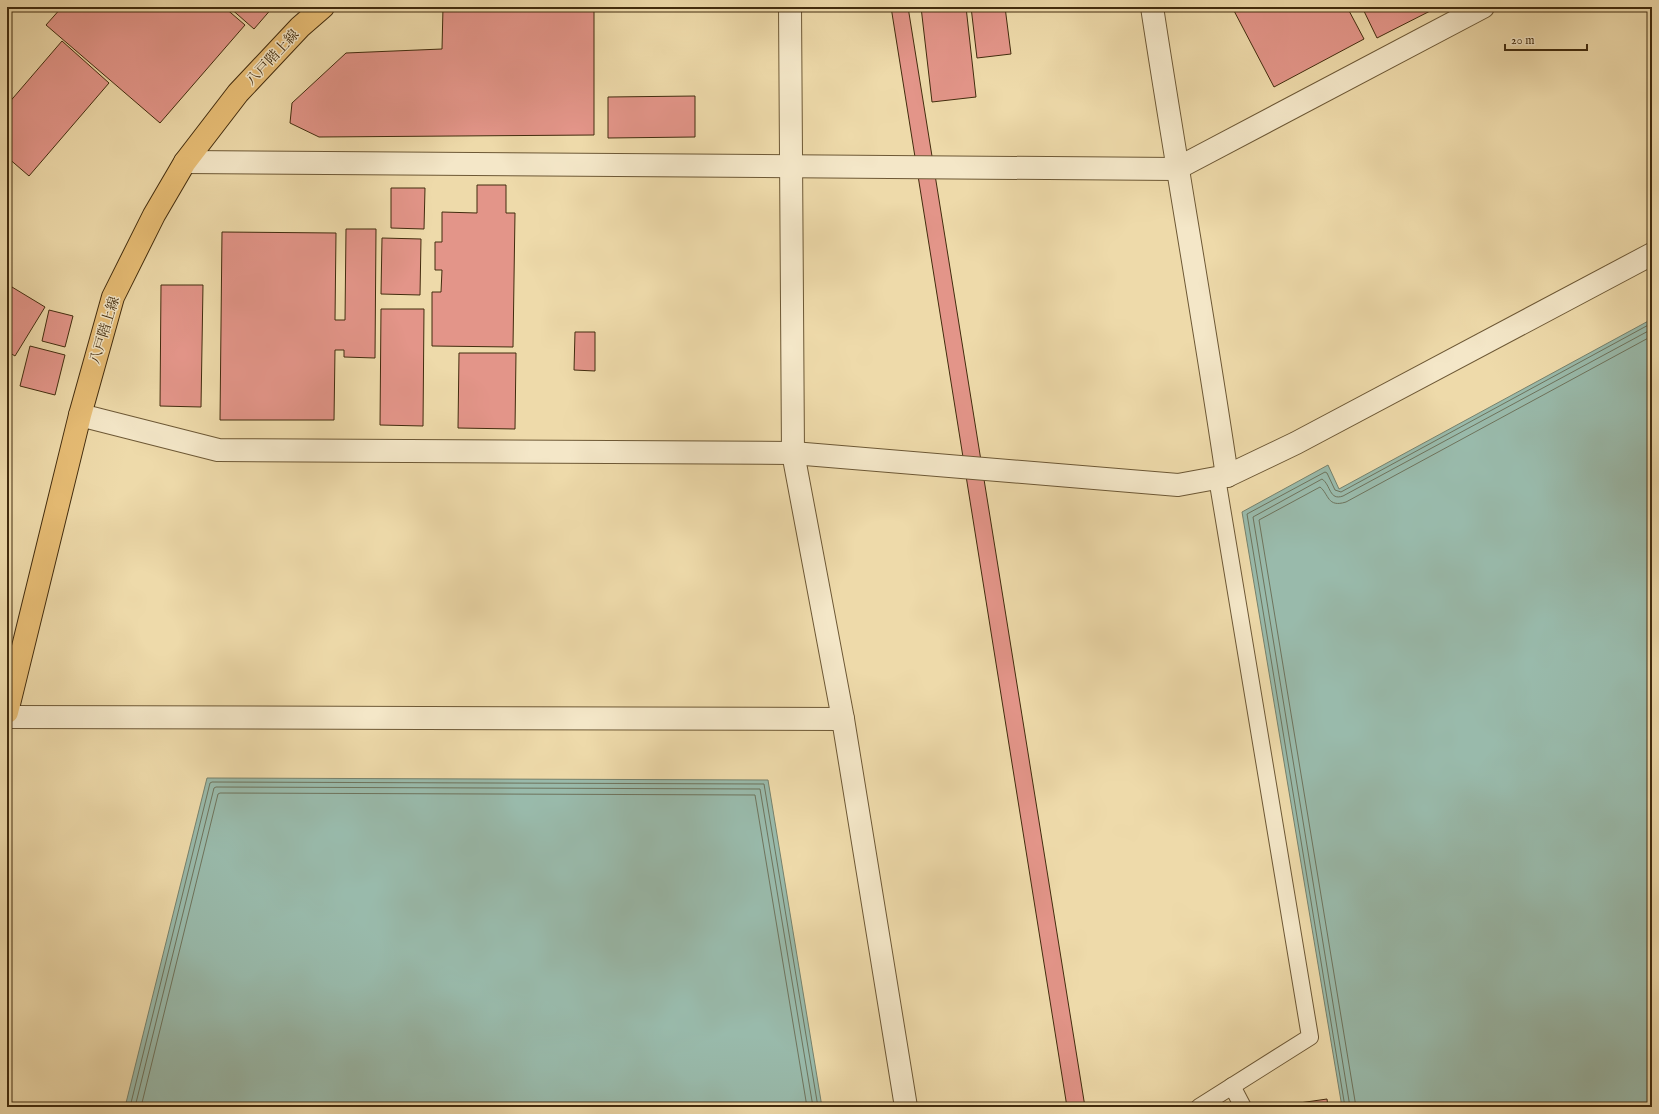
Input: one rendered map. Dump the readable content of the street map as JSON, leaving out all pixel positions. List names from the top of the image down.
{
  "streets": {
    "main road": ["八戸階上線"]
  },
  "scale_bar": "20 m"
}
